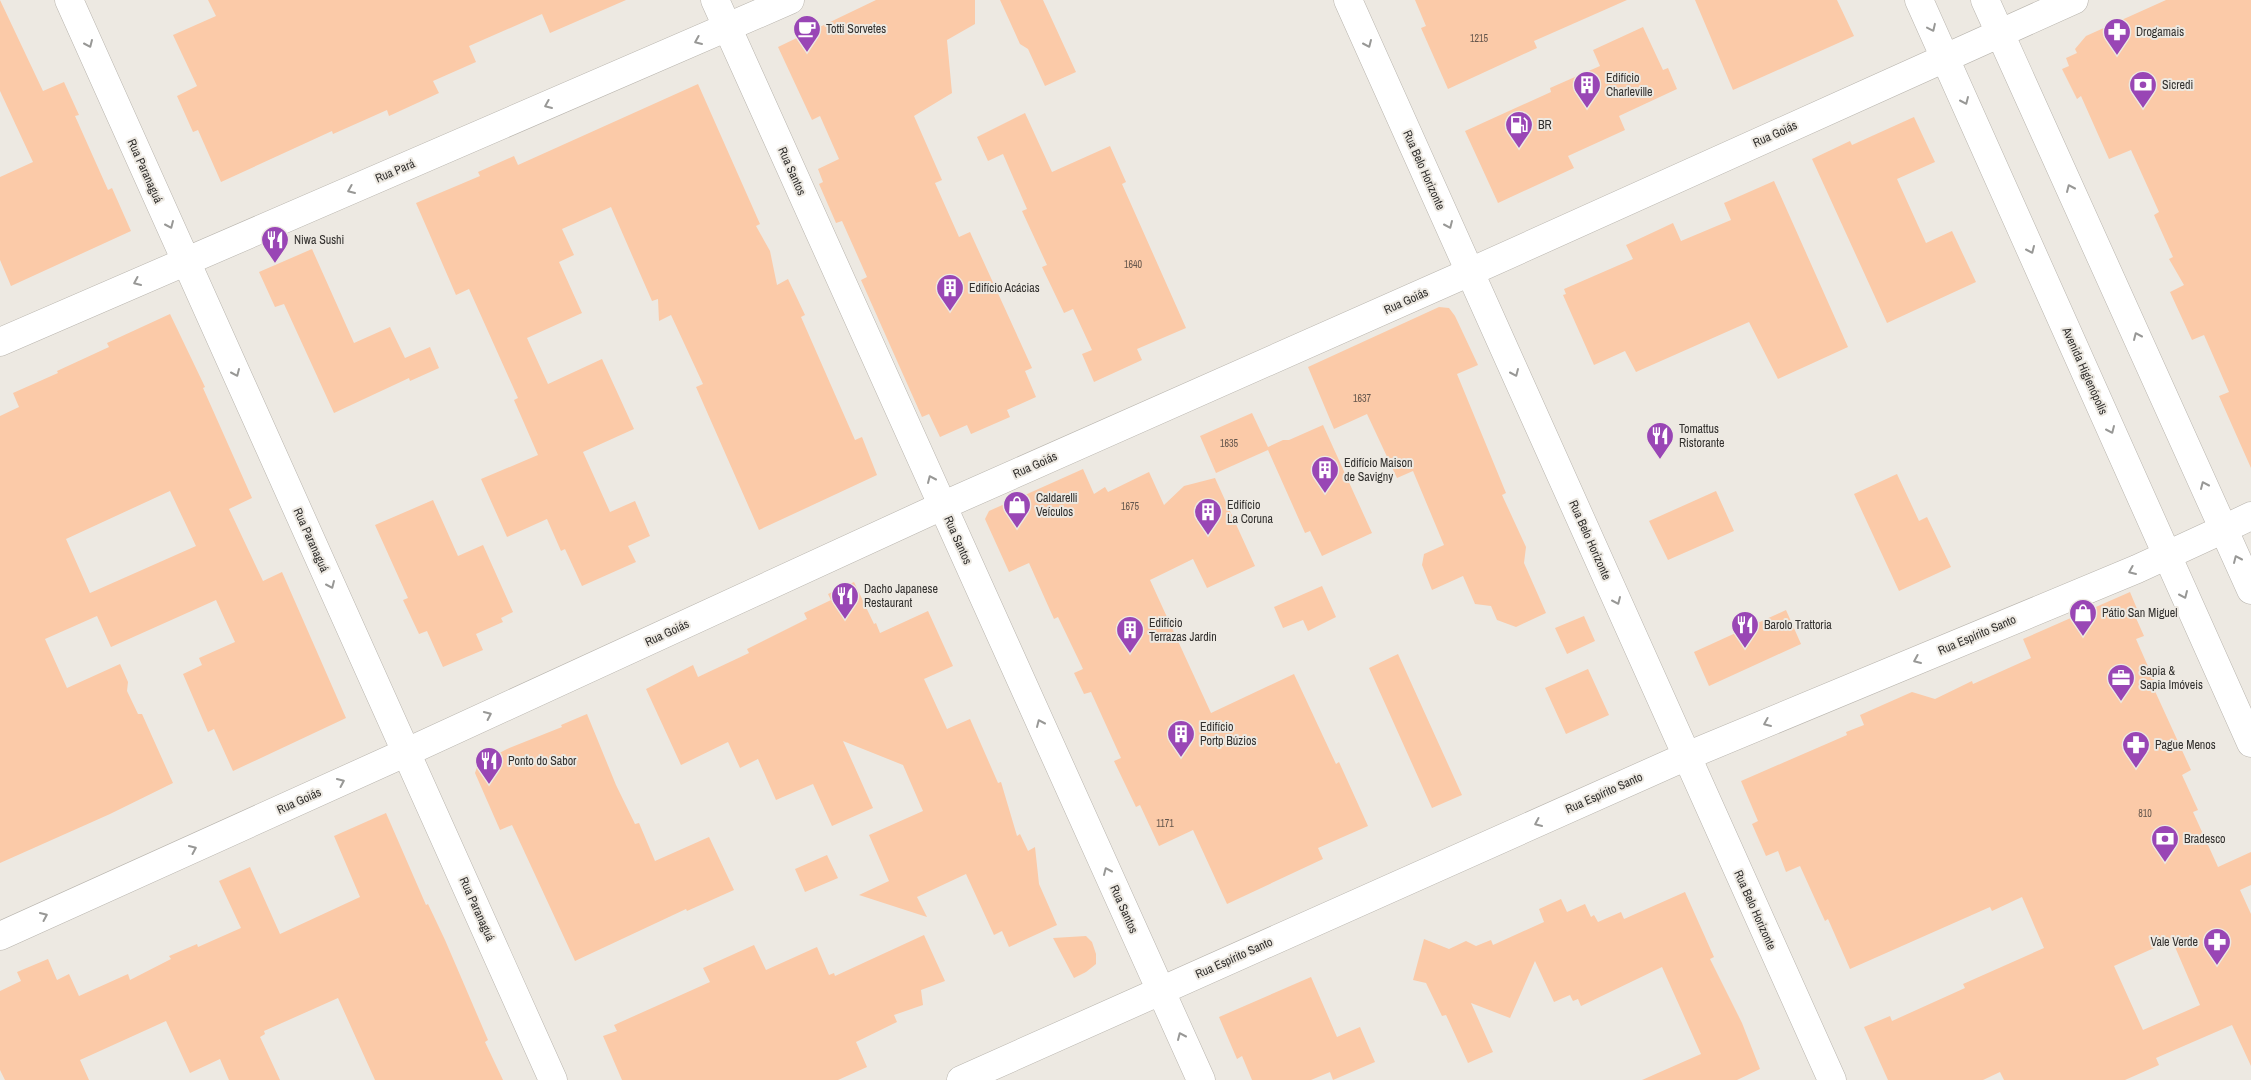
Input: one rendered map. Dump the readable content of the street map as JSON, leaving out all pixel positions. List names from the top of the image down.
{
  "streets": {
    "street": [
      "Rua Goiás",
      "Rua Belo Horizonte",
      "Rua Paranaguá",
      "Rua Pará",
      "Rua Santos",
      "Avenida Higienópolis",
      "Rua Espírito Santo"
    ]
  },
  "crossings": [
    ["Rua Goiás", "Rua Belo Horizonte"],
    ["Rua Goiás", "Rua Paranaguá"],
    ["Rua Goiás", "Rua Santos"],
    ["Rua Goiás", "Avenida Higienópolis"],
    ["Rua Belo Horizonte", "Rua Espírito Santo"],
    ["Rua Paranaguá", "Rua Pará"],
    ["Rua Pará", "Rua Santos"],
    ["Rua Santos", "Rua Espírito Santo"],
    ["Avenida Higienópolis", "Rua Espírito Santo"]
  ],
  "one_way": [
    "Rua Goiás",
    "Rua Belo Horizonte",
    "Rua Paranaguá",
    "Rua Pará",
    "Rua Santos",
    "Rua Espírito Santo"
  ],
  "places": {
    "cafe": ["Totti Sorvetes"],
    "pharmacy": ["Drogamais", "Pague Menos", "Vale Verde"],
    "building": [
      "Edifício Charleville",
      "Edifício Acácias",
      "Edifício Maison de Savigny",
      "Edifício La Coruna",
      "Edifício Terrazas Jardin",
      "Edifício Portp Búzios"
    ],
    "bank": ["Sicredi", "Bradesco"],
    "fuel station": ["BR"],
    "restaurant": [
      "Niwa Sushi",
      "Tomattus Ristorante",
      "Dacho Japanese Restaurant",
      "Barolo Trattoria",
      "Ponto do Sabor"
    ],
    "shop": ["Caldarelli Veículos", "Pátio San Miguel"],
    "office": ["Sapia & Sapia Imóveis"]
  },
  "house_numbers": [
    "1215",
    "1640",
    "1637",
    "1635",
    "1675",
    "810",
    "1171"
  ]
}
